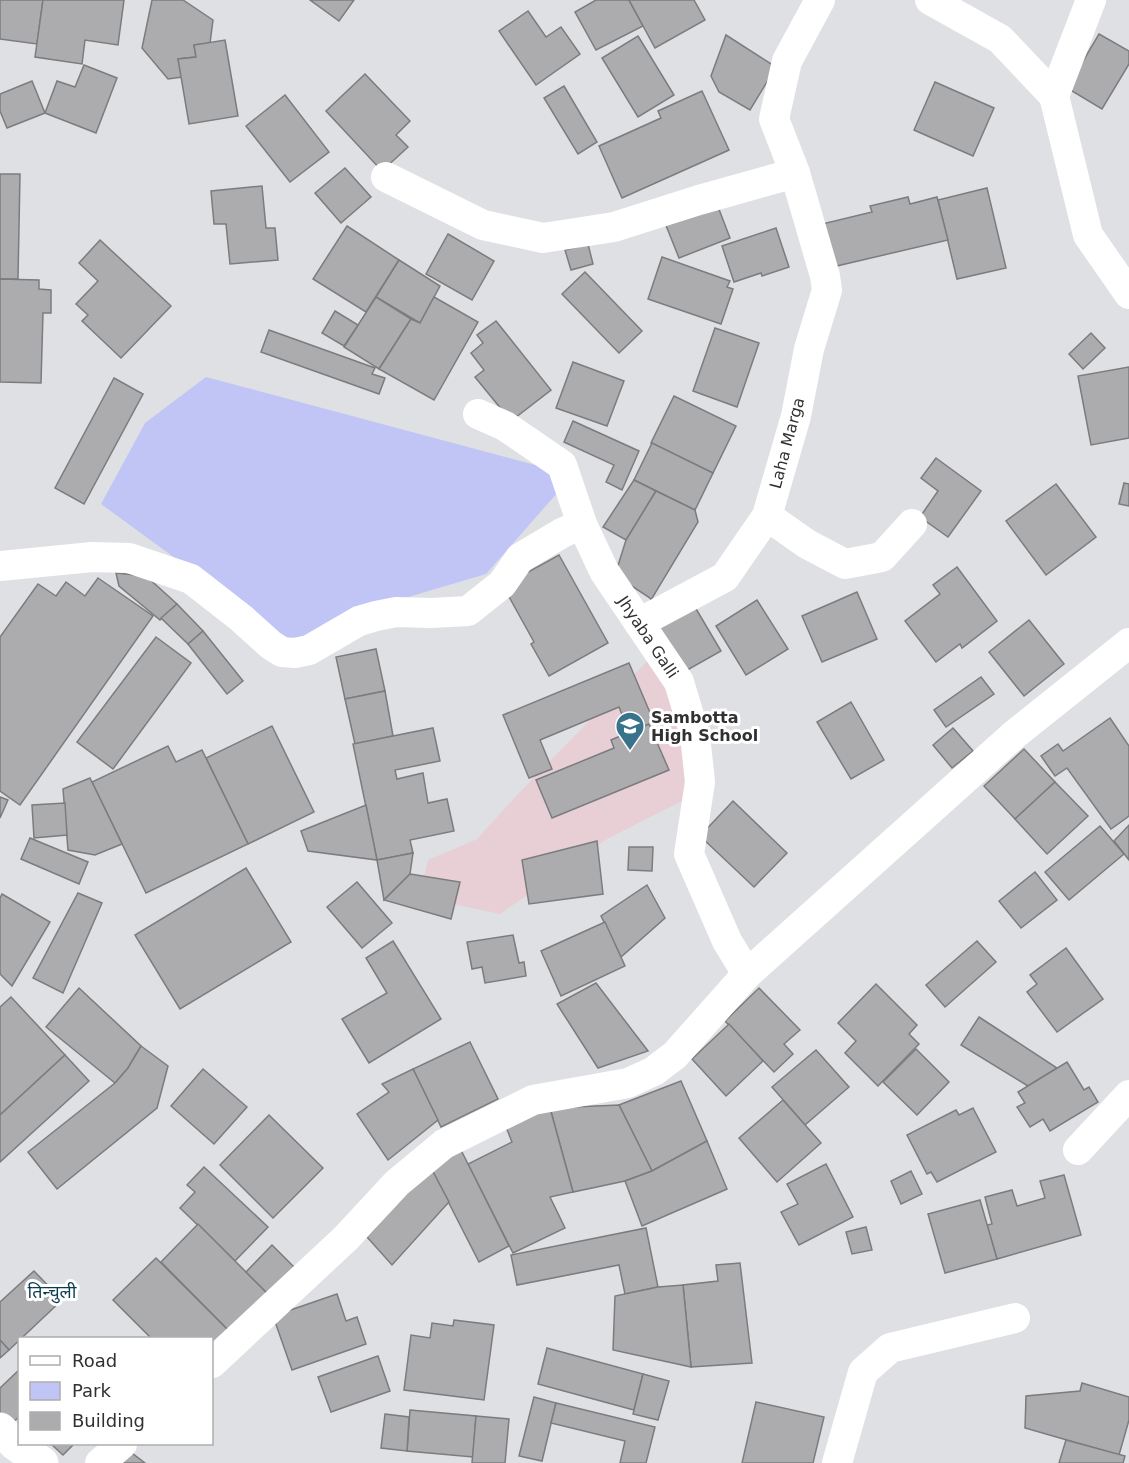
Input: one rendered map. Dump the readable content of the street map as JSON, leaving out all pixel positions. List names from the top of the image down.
{
  "streets": {
    "street": ["Laha Marga", "Jhyaba Galli"]
  },
  "crossings": [
    ["Laha Marga", "Jhyaba Galli"]
  ],
  "districts": ["तिन्चुली"],
  "places": {
    "school or university": ["Sambotta High School"]
  },
  "legend": ["Road", "Park", "Building"]
}
